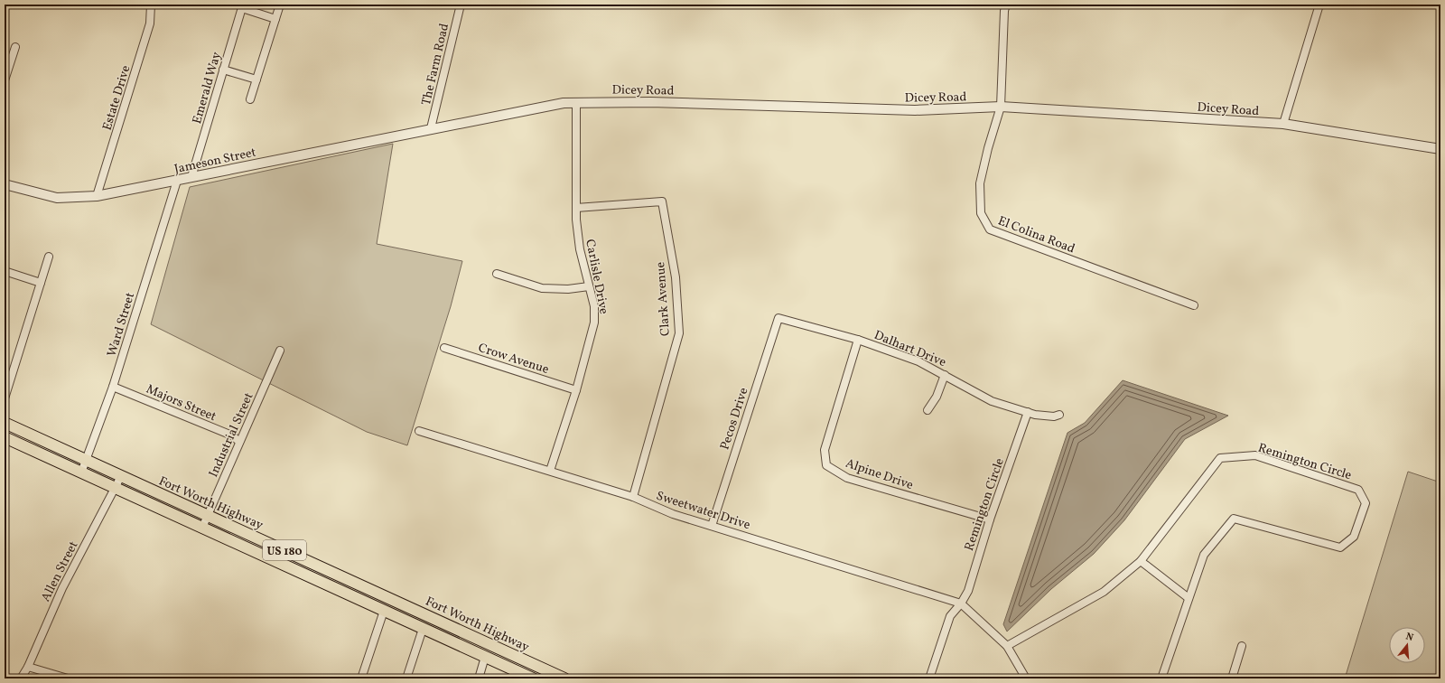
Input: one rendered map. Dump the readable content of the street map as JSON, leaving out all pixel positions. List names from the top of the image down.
{
  "streets": {
    "main road": ["Fort Worth Highway", "US 180"],
    "street": [
      "The Farm Road",
      "Emerald Way",
      "Dicey Road",
      "Estate Drive",
      "Jameson Street",
      "El Colina Road",
      "Carlisle Drive",
      "Clark Avenue",
      "Ward Street",
      "Dalhart Drive",
      "Crow Avenue",
      "Majors Street",
      "Pecos Drive",
      "Industrial Street",
      "Remington Circle",
      "Alpine Drive",
      "Sweetwater Drive",
      "Allen Street"
    ]
  },
  "crossings": [
    ["The Farm Road", "Dicey Road"],
    ["The Farm Road", "Jameson Street"],
    ["Emerald Way", "Jameson Street"],
    ["Dicey Road", "Jameson Street"],
    ["Dicey Road", "El Colina Road"],
    ["Dicey Road", "Carlisle Drive"],
    ["Estate Drive", "Jameson Street"],
    ["Jameson Street", "Ward Street"],
    ["Carlisle Drive", "Clark Avenue"],
    ["Carlisle Drive", "Crow Avenue"],
    ["Carlisle Drive", "Sweetwater Drive"],
    ["Clark Avenue", "Sweetwater Drive"],
    ["Ward Street", "Majors Street"],
    ["Ward Street", "Fort Worth Highway"],
    ["Dalhart Drive", "Pecos Drive"],
    ["Dalhart Drive", "Remington Circle"],
    ["Dalhart Drive", "Alpine Drive"],
    ["Majors Street", "Industrial Street"],
    ["Pecos Drive", "Sweetwater Drive"],
    ["Industrial Street", "Fort Worth Highway"],
    ["Remington Circle", "Alpine Drive"],
    ["Remington Circle", "Sweetwater Drive"],
    ["Fort Worth Highway", "Allen Street"]
  ],
  "north": "top"
}
